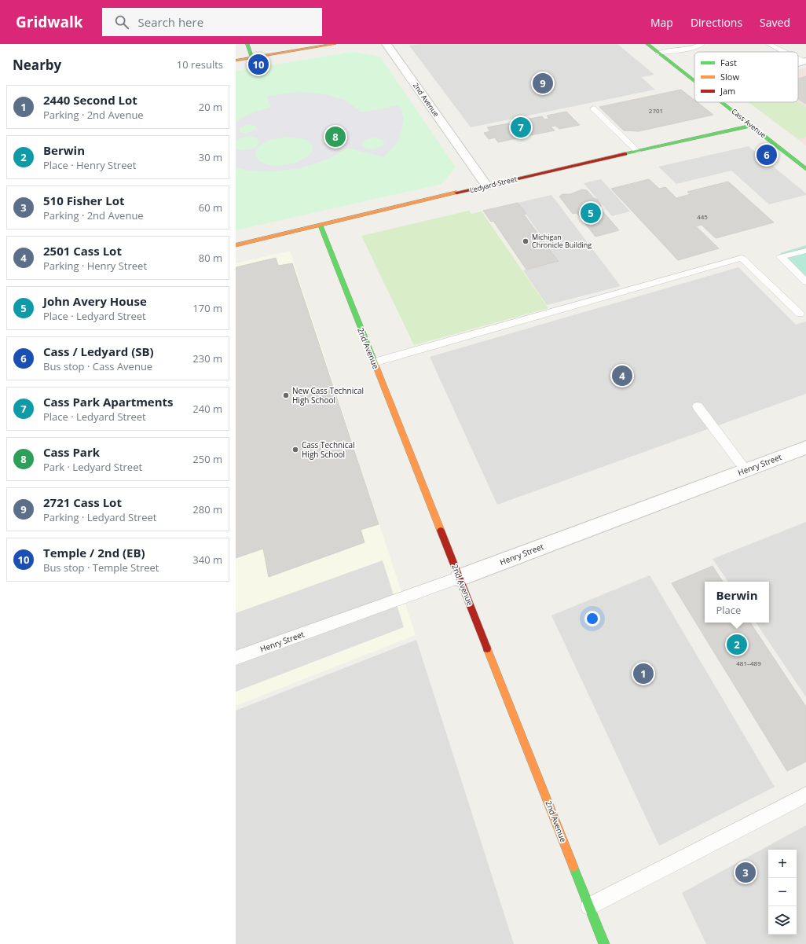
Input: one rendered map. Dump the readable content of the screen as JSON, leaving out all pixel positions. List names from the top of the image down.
{
  "streets": {
    "street": [
      "2nd Avenue",
      "Cass Avenue",
      "Ledyard Street",
      "Henry Street"
    ]
  },
  "crossings": [
    ["2nd Avenue", "Ledyard Street"],
    ["2nd Avenue", "Henry Street"],
    ["Cass Avenue", "Ledyard Street"]
  ],
  "places": ["Michigan Chronicle Building", "New Cass Technical High School", "Cass Technical High School"],
  "house_numbers": ["2701", "445", "481–489"],
  "legend": ["Fast", "Slow", "Jam"],
  "page": {
    "header": "Gridwalk",
    "search": "Search here",
    "nav": ["Map", "Directions", "Saved"],
    "heading": ["Nearby", "10 results"],
    "pins": [
      "10",
      "9",
      "7",
      "8",
      "6",
      "5",
      "4",
      "2",
      "1",
      "3"
    ],
    "list": [
      {
        "mark": "1",
        "name": "2440 Second Lot",
        "note": "Parking · 2nd Avenue",
        "value": "20 m"
      },
      {
        "mark": "2",
        "name": "Berwin",
        "note": "Place · Henry Street",
        "value": "30 m"
      },
      {
        "mark": "3",
        "name": "510 Fisher Lot",
        "note": "Parking · 2nd Avenue",
        "value": "60 m"
      },
      {
        "mark": "4",
        "name": "2501 Cass Lot",
        "note": "Parking · Henry Street",
        "value": "80 m"
      },
      {
        "mark": "5",
        "name": "John Avery House",
        "note": "Place · Ledyard Street",
        "value": "170 m"
      },
      {
        "mark": "6",
        "name": "Cass / Ledyard (SB)",
        "note": "Bus stop · Cass Avenue",
        "value": "230 m"
      },
      {
        "mark": "7",
        "name": "Cass Park Apartments",
        "note": "Place · Ledyard Street",
        "value": "240 m"
      },
      {
        "mark": "8",
        "name": "Cass Park",
        "note": "Park · Ledyard Street",
        "value": "250 m"
      },
      {
        "mark": "9",
        "name": "2721 Cass Lot",
        "note": "Parking · Ledyard Street",
        "value": "280 m"
      },
      {
        "mark": "10",
        "name": "Temple / 2nd (EB)",
        "note": "Bus stop · Temple Street",
        "value": "340 m"
      }
    ],
    "popup": ["Berwin", "Place"],
    "map_buttons": ["+", "−"]
  }
}
